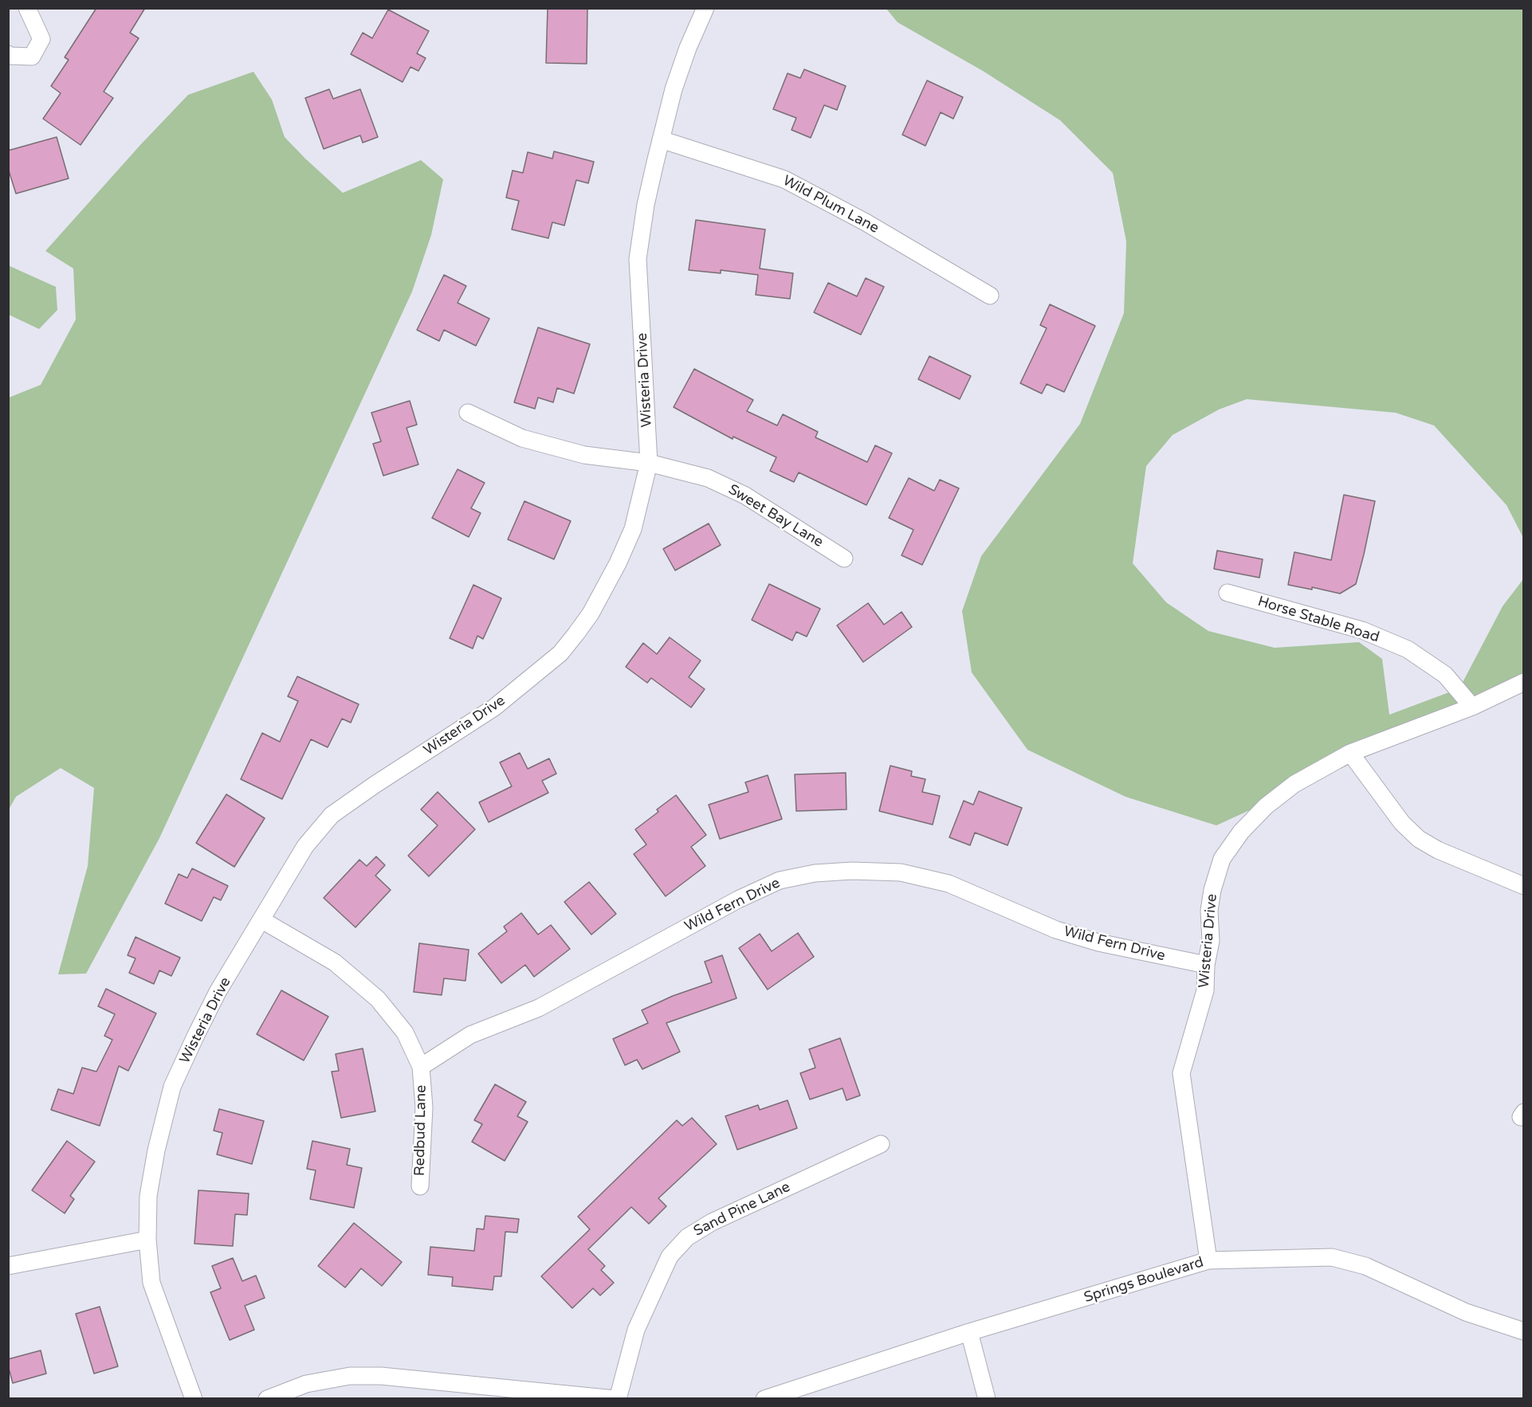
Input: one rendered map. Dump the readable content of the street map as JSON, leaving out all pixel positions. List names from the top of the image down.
{
  "streets": {
    "street": [
      "Wild Plum Lane",
      "Wisteria Drive",
      "Sweet Bay Lane",
      "Horse Stable Road",
      "Wild Fern Drive",
      "Redbud Lane",
      "Sand Pine Lane",
      "Springs Boulevard"
    ]
  },
  "crossings": [
    ["Wild Plum Lane", "Wisteria Drive"],
    ["Wisteria Drive", "Sweet Bay Lane"],
    ["Wisteria Drive", "Horse Stable Road"],
    ["Wisteria Drive", "Wild Fern Drive"],
    ["Wisteria Drive", "Redbud Lane"],
    ["Wisteria Drive", "Springs Boulevard"],
    ["Wild Fern Drive", "Redbud Lane"]
  ]
}
